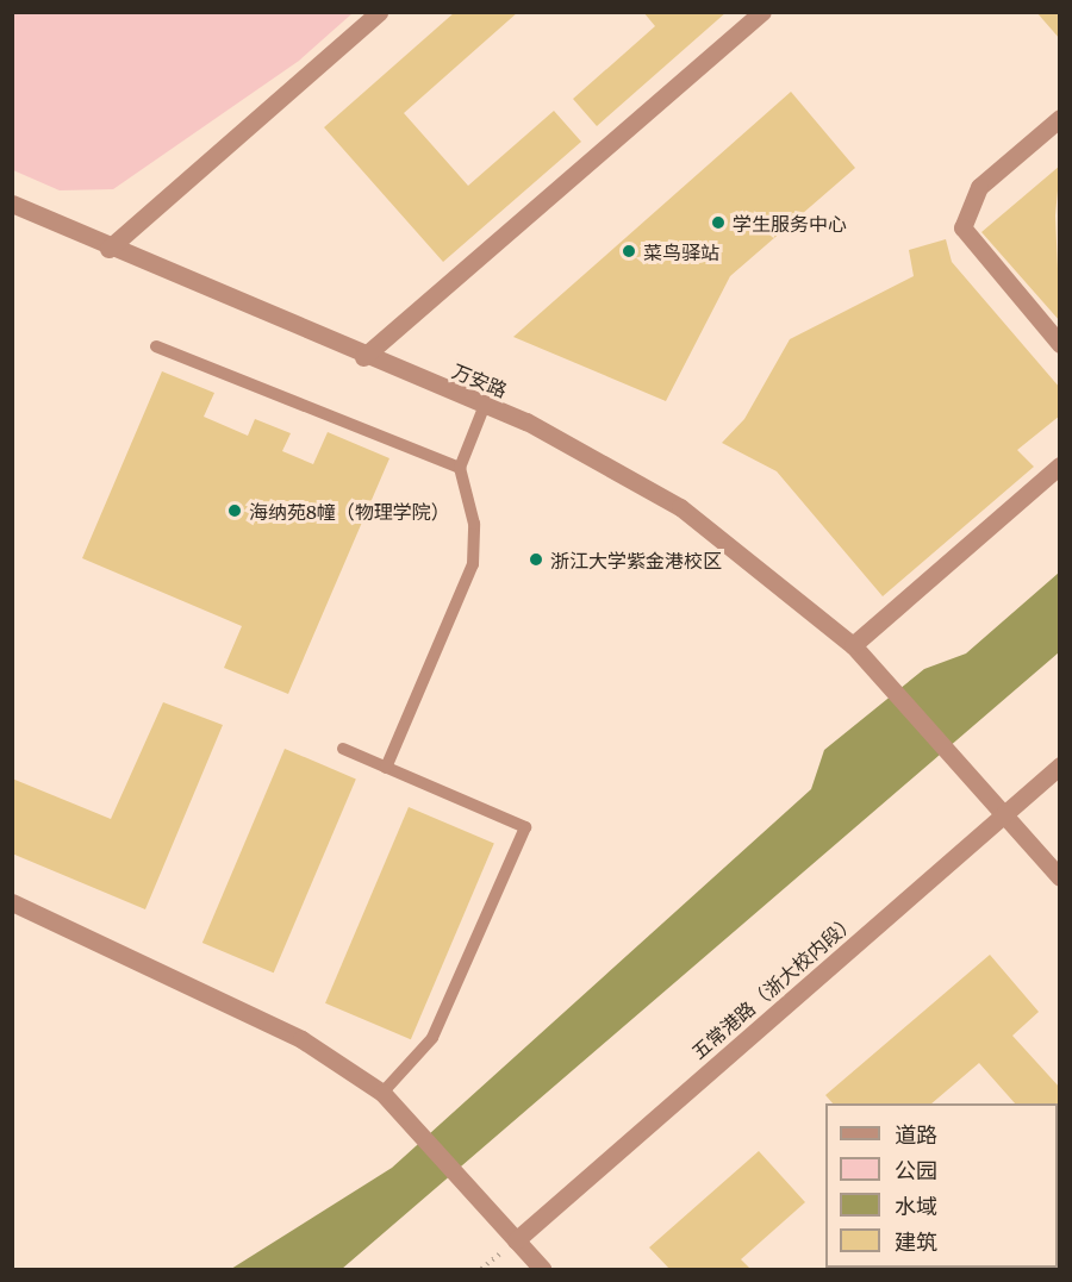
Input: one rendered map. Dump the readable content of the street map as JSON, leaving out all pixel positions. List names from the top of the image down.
{
  "streets": {
    "street": ["万安路", "五常港路（浙大校内段）"]
  },
  "crossings": [
    ["万安路", "五常港路（浙大校内段）"]
  ],
  "places": [
    "学生服务中心",
    "菜鸟驿站",
    "海纳苑8幢（物理学院）",
    "浙江大学紫金港校区"
  ],
  "legend": [
    "道路",
    "公园",
    "水域",
    "建筑"
  ]
}
